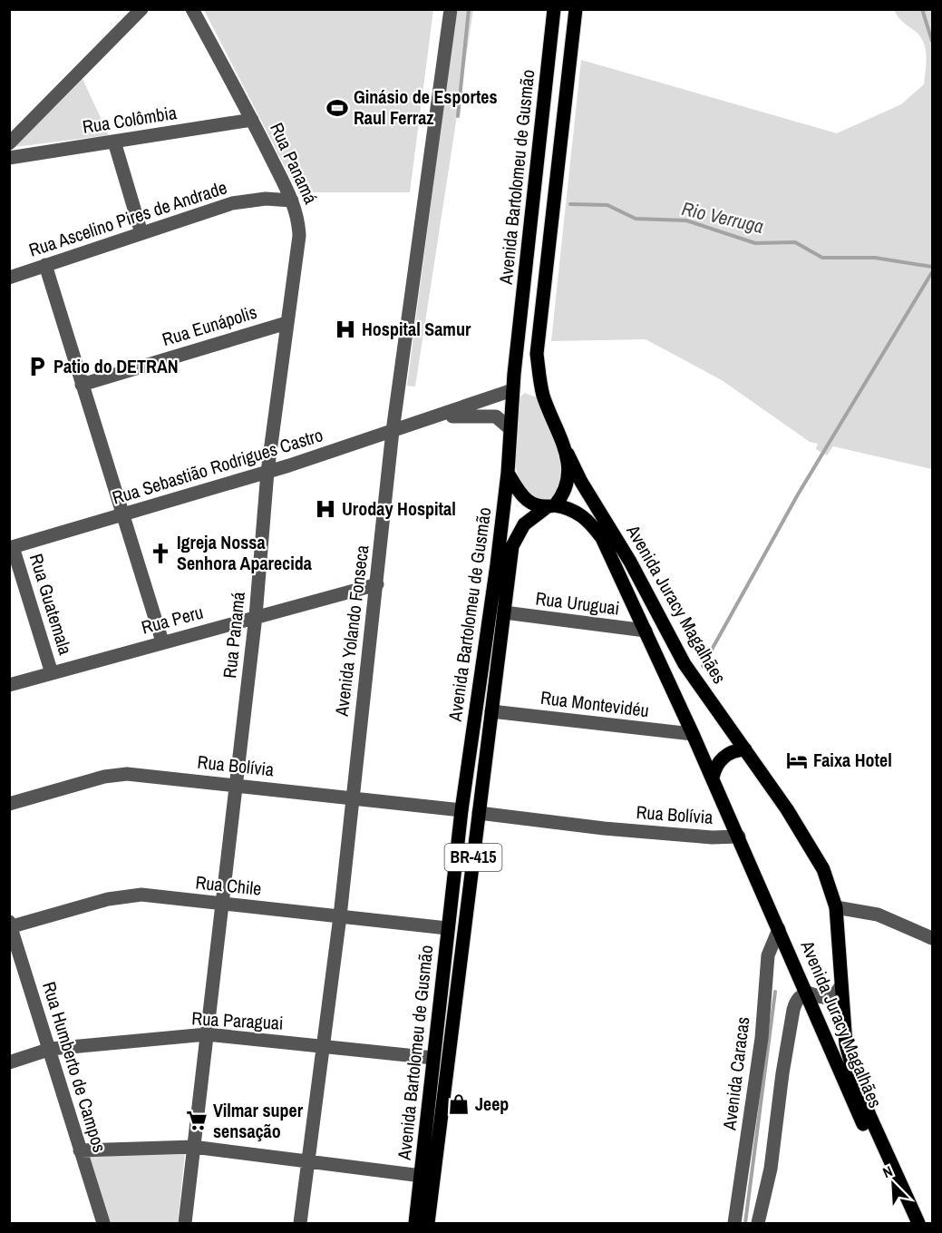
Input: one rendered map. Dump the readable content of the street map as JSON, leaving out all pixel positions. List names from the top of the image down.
{
  "streets": {
    "main road": ["Avenida Bartolomeu de Gusmão", "Avenida Juracy Magalhães", "BR-415"],
    "street": [
      "Rua Colômbia",
      "Rua Panamá",
      "Rua Ascelino Pires de Andrade",
      "Rua Eunápolis",
      "Rua Sebastião Rodrigues Castro",
      "Rua Uruguai",
      "Rua Guatemala",
      "Rua Peru",
      "Avenida Yolando Fonseca",
      "Rua Montevidéu",
      "Rua Bolívia",
      "Rua Chile",
      "Rua Paraguai",
      "Rua Humberto de Campos",
      "Avenida Caracas"
    ]
  },
  "crossings": [
    ["Rua Colômbia", "Rua Panamá"],
    ["Rua Panamá", "Rua Ascelino Pires de Andrade"],
    ["Rua Panamá", "Rua Eunápolis"],
    ["Rua Panamá", "Rua Sebastião Rodrigues Castro"],
    ["Rua Panamá", "Rua Peru"],
    ["Rua Panamá", "Rua Bolívia"],
    ["Rua Panamá", "Rua Chile"],
    ["Rua Panamá", "Rua Paraguai"],
    ["Avenida Bartolomeu de Gusmão", "Rua Sebastião Rodrigues Castro"],
    ["Avenida Bartolomeu de Gusmão", "Rua Uruguai"],
    ["Avenida Bartolomeu de Gusmão", "Avenida Juracy Magalhães"],
    ["Avenida Bartolomeu de Gusmão", "Rua Montevidéu"],
    ["Avenida Bartolomeu de Gusmão", "Rua Bolívia"],
    ["Avenida Bartolomeu de Gusmão", "Rua Chile"],
    ["Avenida Bartolomeu de Gusmão", "Rua Paraguai"],
    ["Rua Sebastião Rodrigues Castro", "Rua Guatemala"],
    ["Rua Sebastião Rodrigues Castro", "Avenida Yolando Fonseca"],
    ["Rua Uruguai", "Avenida Juracy Magalhães"],
    ["Rua Guatemala", "Rua Peru"],
    ["Avenida Juracy Magalhães", "Rua Montevidéu"],
    ["Avenida Juracy Magalhães", "Rua Bolívia"],
    ["Avenida Juracy Magalhães", "Avenida Caracas"],
    ["Rua Peru", "Avenida Yolando Fonseca"],
    ["Avenida Yolando Fonseca", "Rua Bolívia"],
    ["Avenida Yolando Fonseca", "Rua Chile"],
    ["Avenida Yolando Fonseca", "Rua Paraguai"],
    ["Rua Chile", "Rua Humberto de Campos"],
    ["Rua Paraguai", "Rua Humberto de Campos"]
  ],
  "water": ["Rio Verruga"],
  "places": {
    "sports": ["Ginásio de Esportes Raul Ferraz"],
    "hospital": ["Hospital Samur", "Uroday Hospital"],
    "parking": ["Patio do DETRAN"],
    "church": ["Igreja Nossa Senhora Aparecida"],
    "hotel": ["Faixa Hotel"],
    "shop": ["Jeep"],
    "supermarket": ["Vilmar super sensação"]
  },
  "north": "top left"
}
